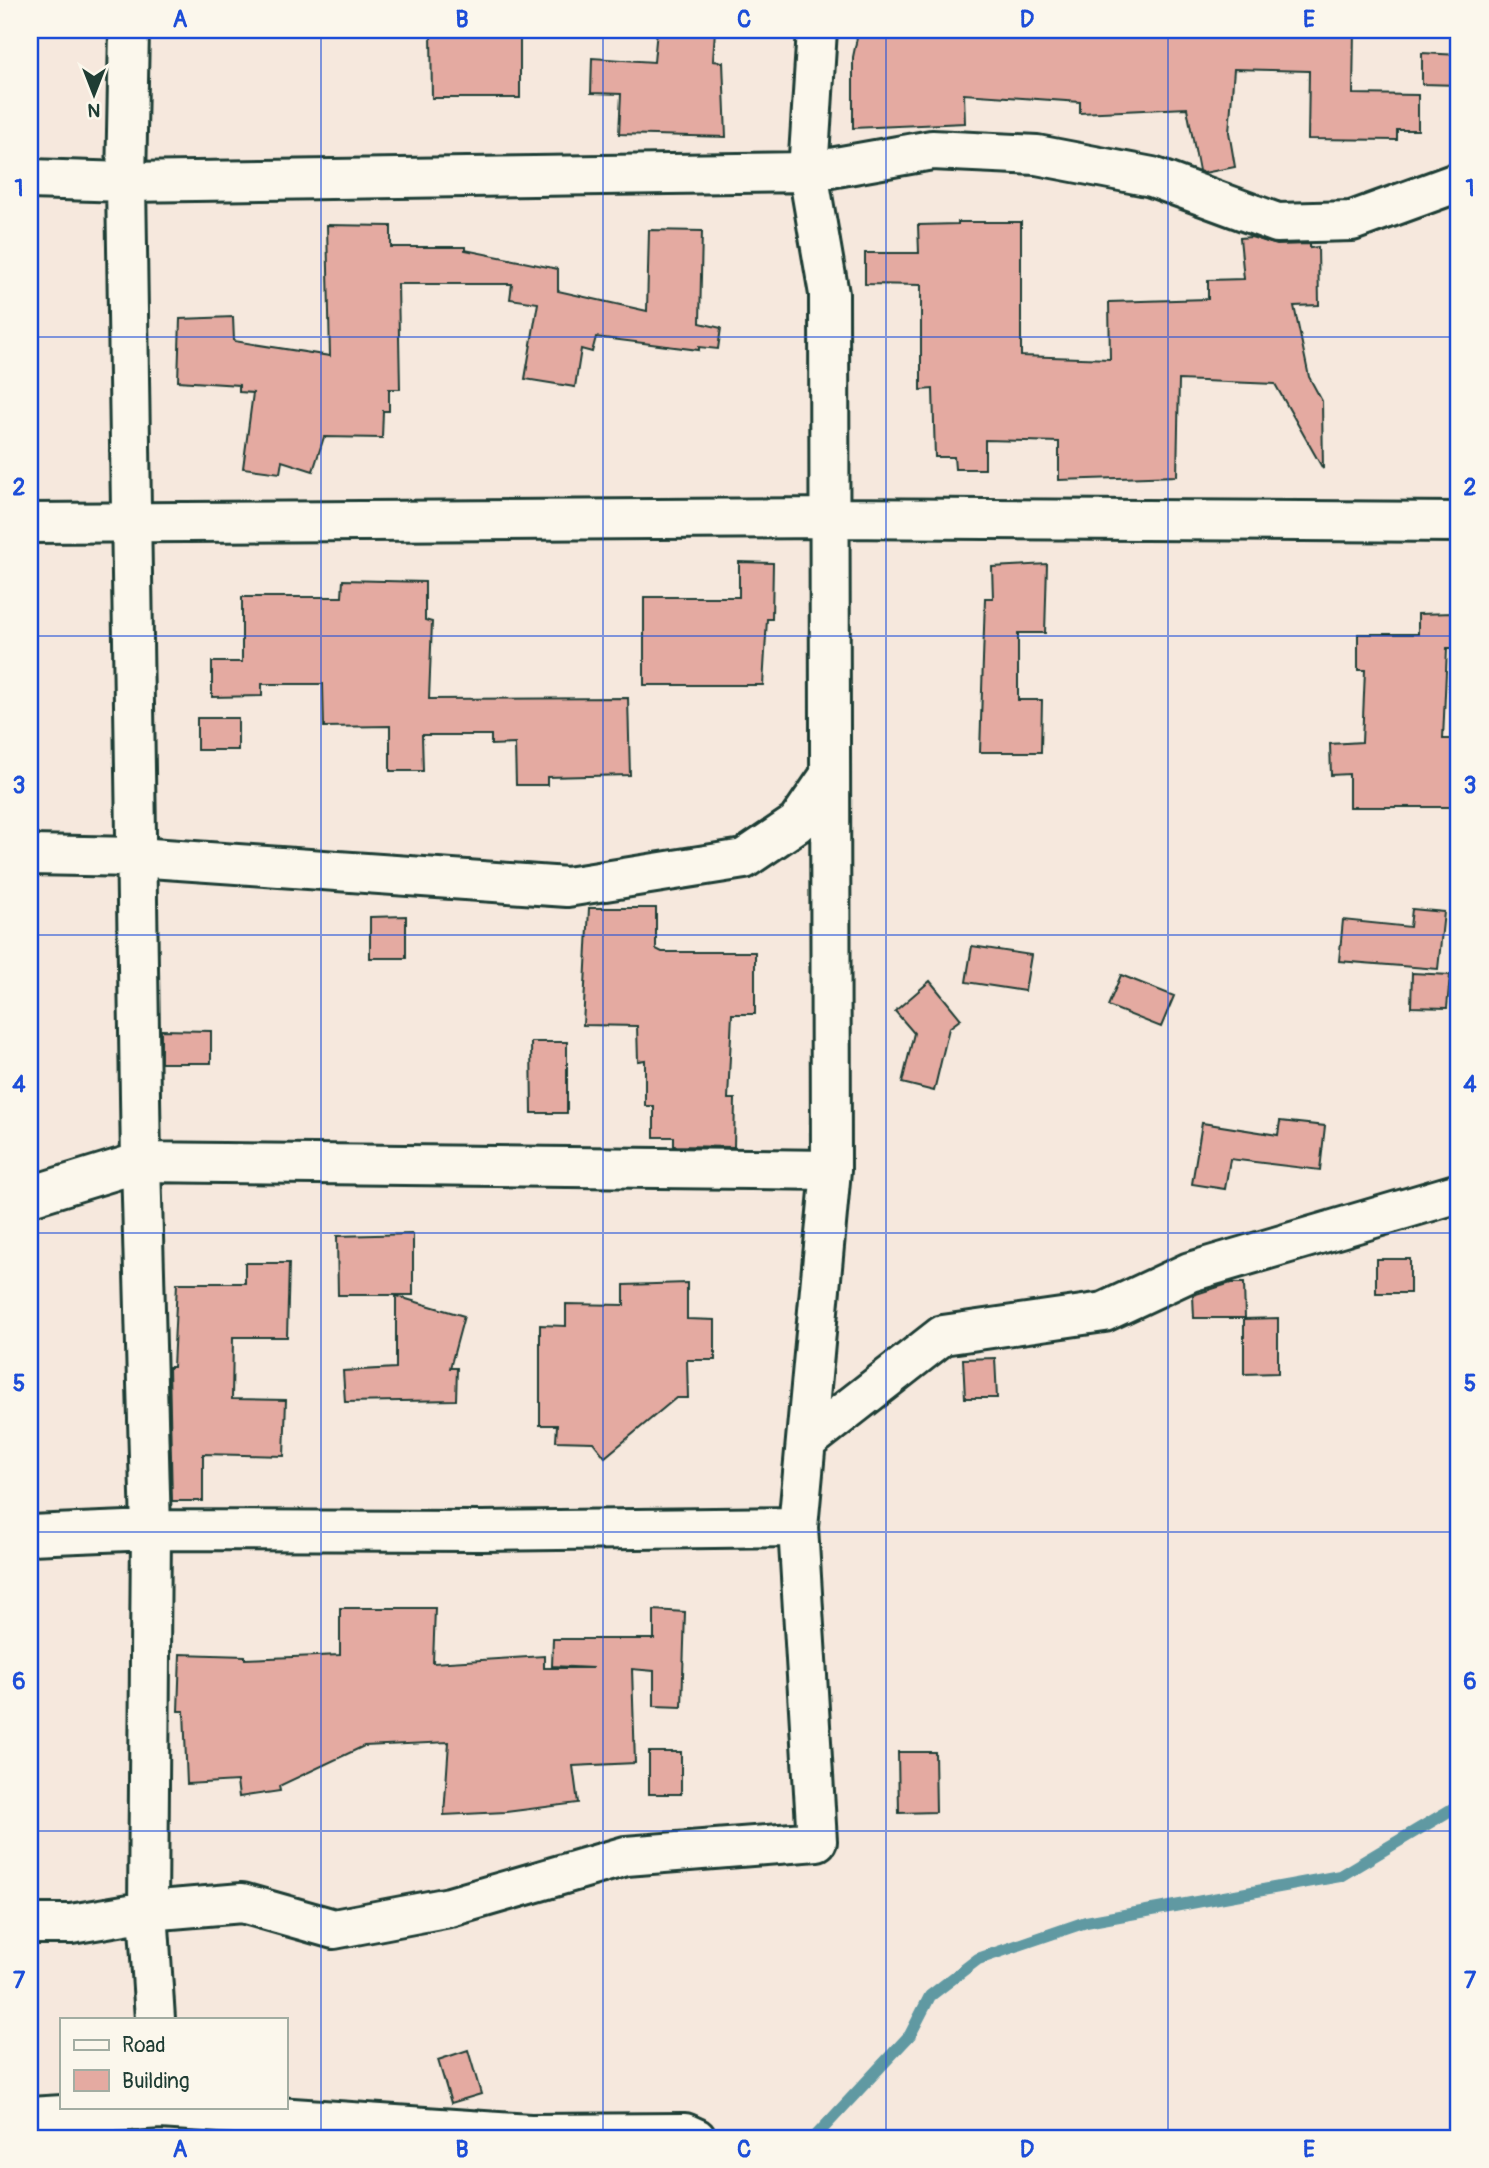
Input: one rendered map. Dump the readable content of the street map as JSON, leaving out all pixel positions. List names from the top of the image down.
{
  "legend": ["Road", "Building"],
  "north": "bottom",
  "grid": {
    "columns": [
      "A",
      "B",
      "C",
      "D",
      "E"
    ],
    "rows": [
      "1",
      "2",
      "3",
      "4",
      "5",
      "6",
      "7"
    ]
  }
}
